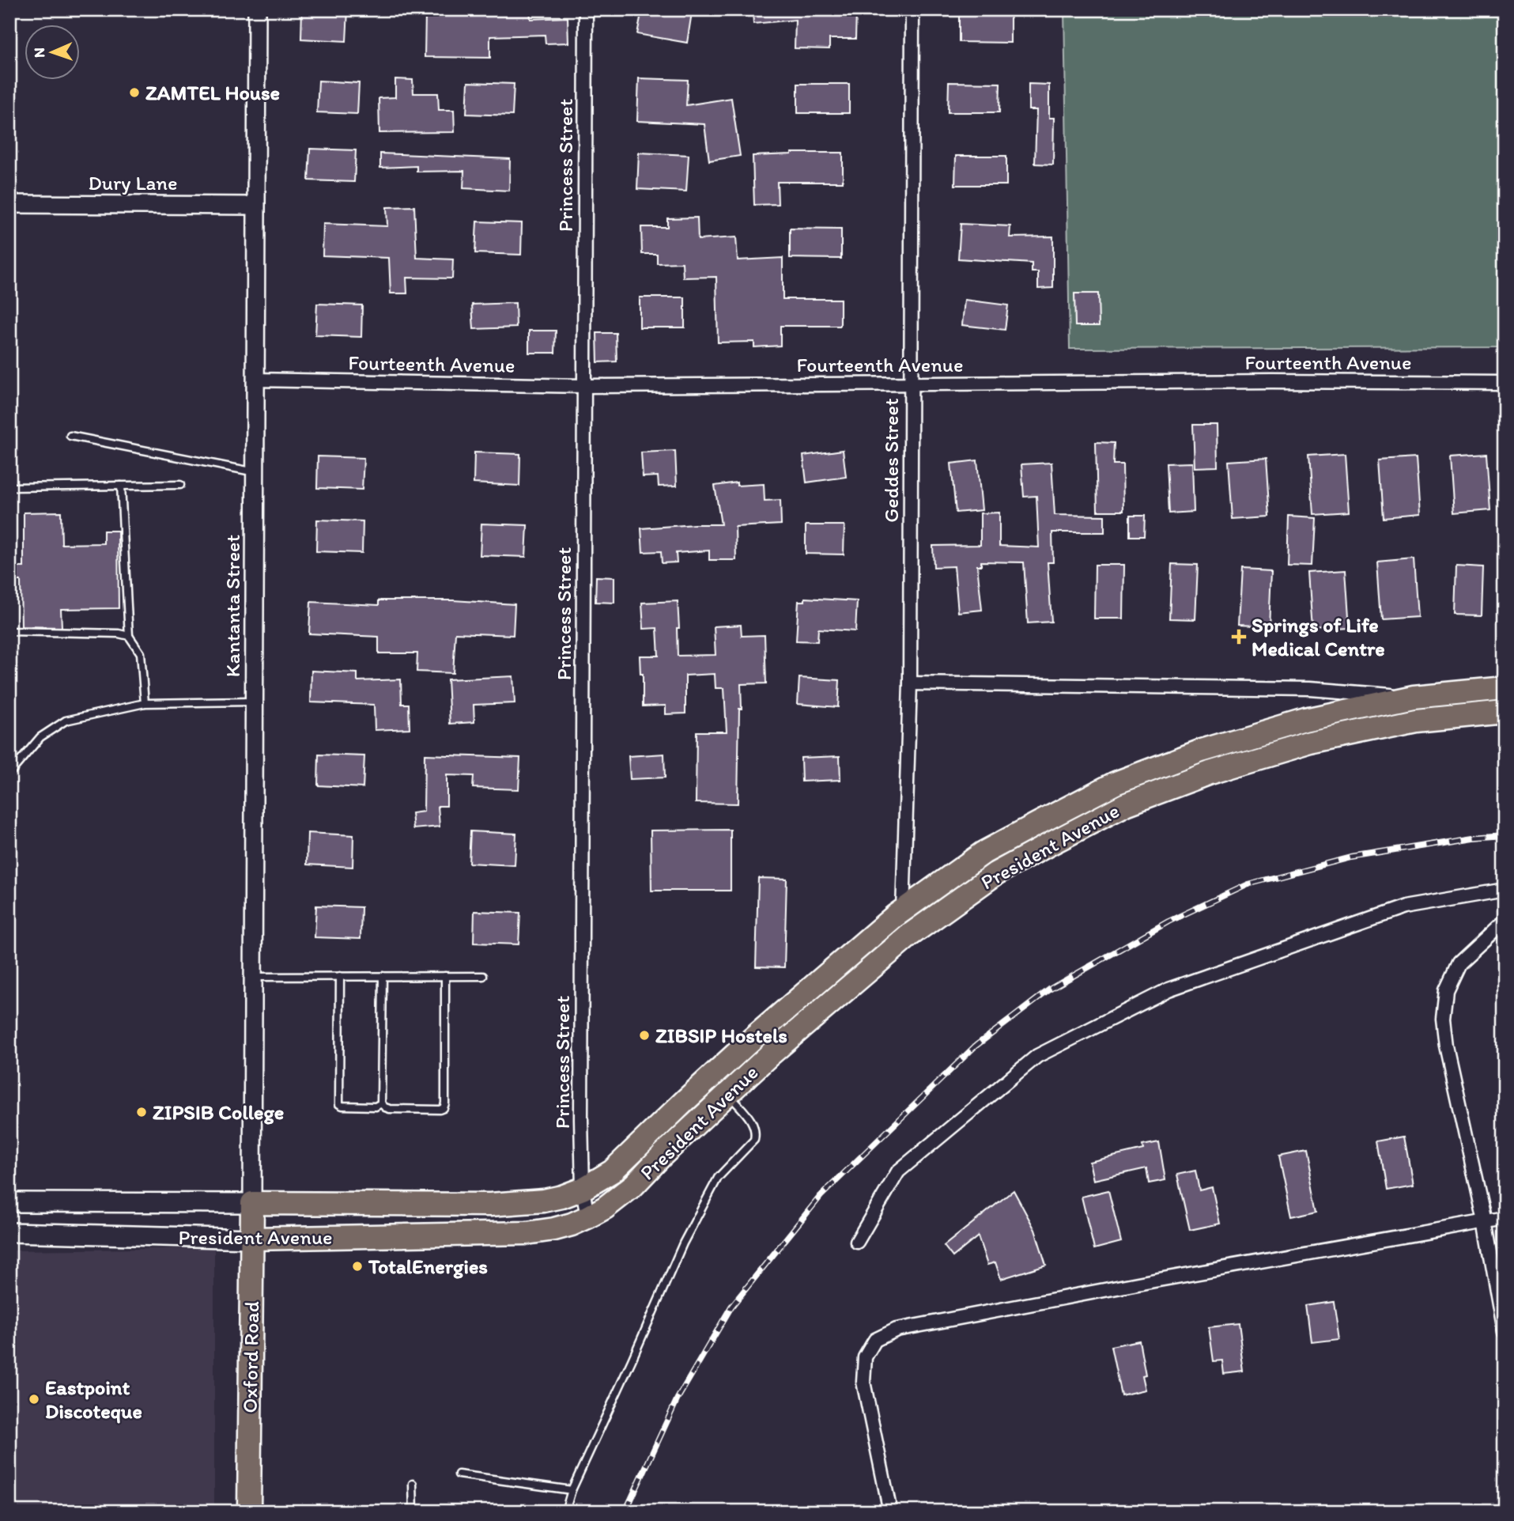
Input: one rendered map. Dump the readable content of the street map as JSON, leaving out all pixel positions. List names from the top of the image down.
{
  "streets": {
    "highway": ["President Avenue", "Oxford Road"],
    "street": [
      "Princess Street",
      "Dury Lane",
      "Fourteenth Avenue",
      "Geddes Street",
      "Kantanta Street"
    ]
  },
  "crossings": [
    ["Princess Street", "Fourteenth Avenue"],
    ["Princess Street", "President Avenue"],
    ["Dury Lane", "Kantanta Street"],
    ["Fourteenth Avenue", "Geddes Street"],
    ["Fourteenth Avenue", "Kantanta Street"],
    ["Geddes Street", "President Avenue"],
    ["Kantanta Street", "President Avenue"],
    ["Kantanta Street", "Oxford Road"],
    ["President Avenue", "Oxford Road"]
  ],
  "places": {
    "other": [
      "ZAMTEL House",
      "ZIBSIP Hostels",
      "ZIPSIB College",
      "TotalEnergies",
      "Eastpoint Discoteque"
    ],
    "health": ["Springs of Life Medical Centre"]
  },
  "north": "left"
}
